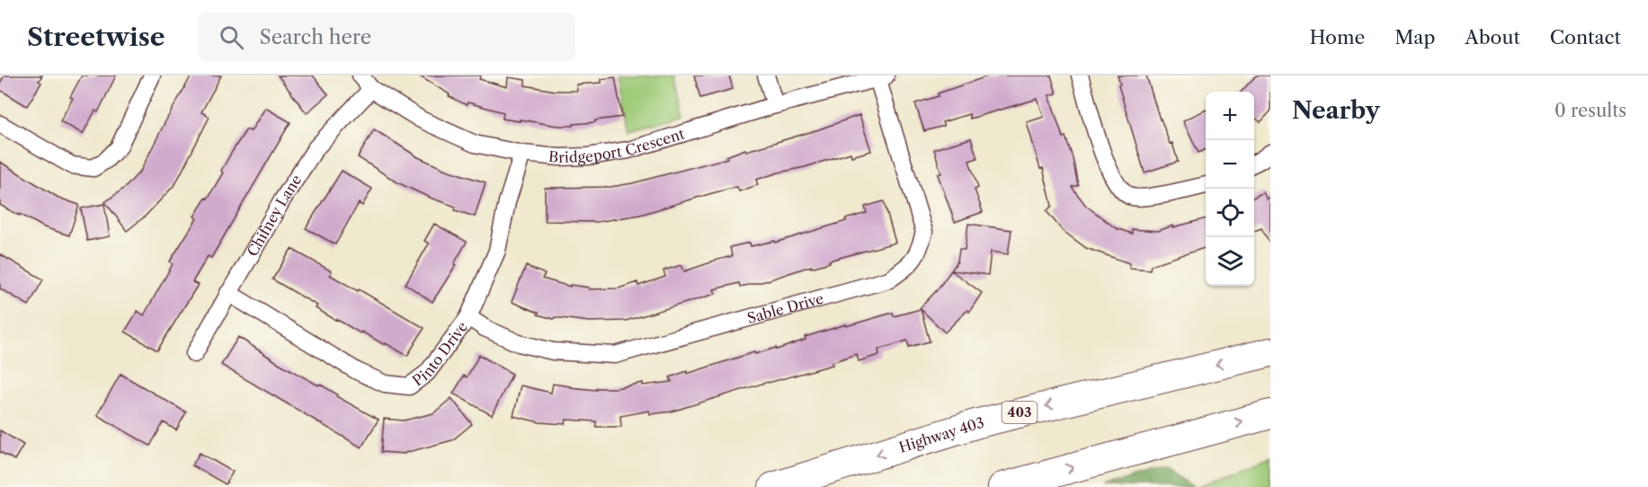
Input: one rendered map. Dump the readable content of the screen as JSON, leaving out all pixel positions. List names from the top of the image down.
{
  "streets": {
    "highway": ["403", "Highway 403"],
    "street": [
      "Bridgeport Crescent",
      "Chifney Lane",
      "Sable Drive",
      "Pinto Drive"
    ]
  },
  "crossings": [
    ["Bridgeport Crescent", "Chifney Lane"],
    ["Bridgeport Crescent", "Sable Drive"],
    ["Bridgeport Crescent", "Pinto Drive"],
    ["Chifney Lane", "Pinto Drive"],
    ["Sable Drive", "Pinto Drive"]
  ],
  "page": {
    "header": "Streetwise",
    "search": "Search here",
    "nav": [
      "Home",
      "Map",
      "About",
      "Contact"
    ],
    "heading": ["Nearby", "0 results"],
    "map_buttons": ["+", "−"]
  }
}
